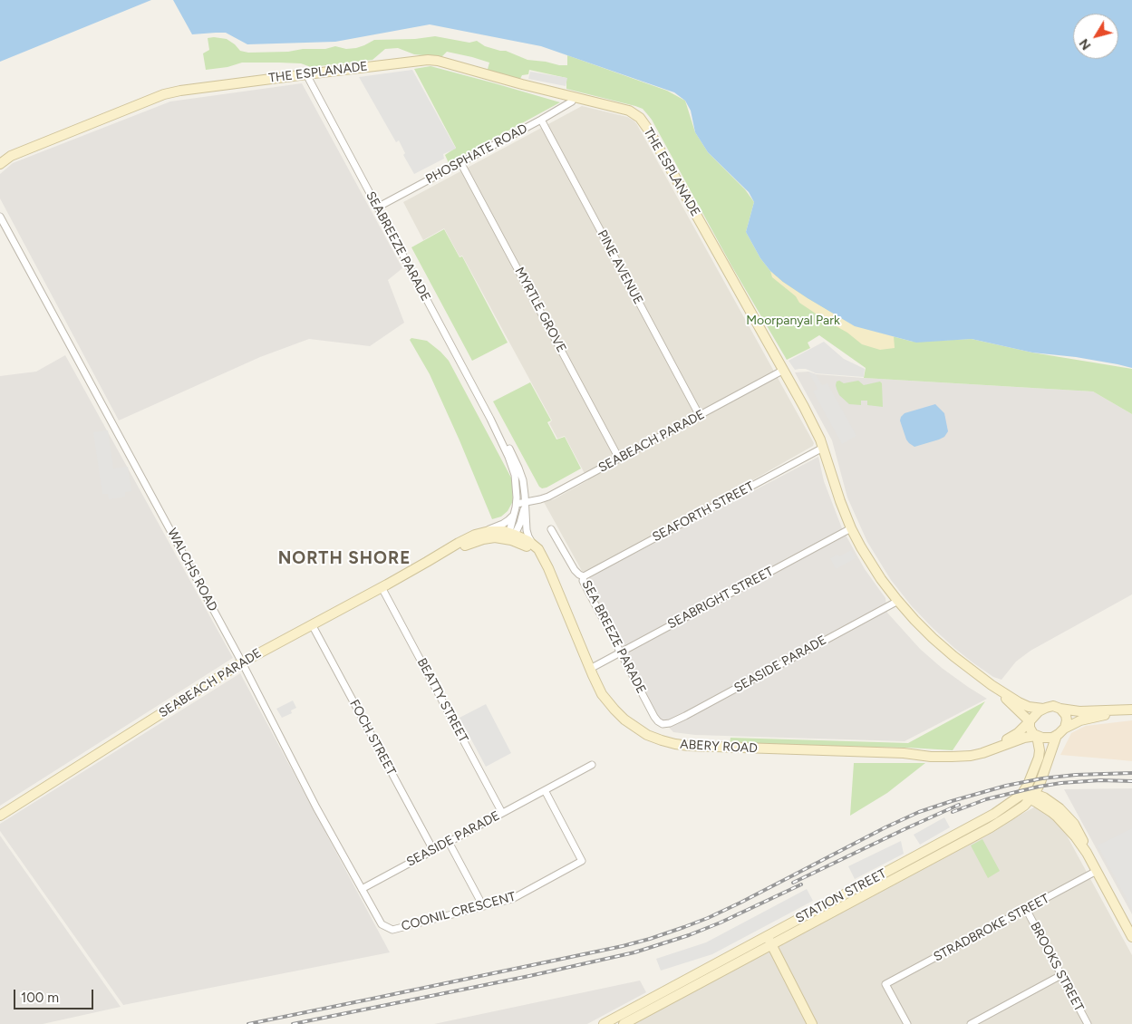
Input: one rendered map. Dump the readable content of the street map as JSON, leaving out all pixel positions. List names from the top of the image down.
{
  "streets": {
    "main road": [
      "THE ESPLANADE",
      "SEABEACH PARADE",
      "ABERY ROAD",
      "STATION STREET"
    ],
    "street": [
      "PHOSPHATE ROAD",
      "SEABREEZE PARADE",
      "PINE AVENUE",
      "MYRTLE GROVE",
      "SEAFORTH STREET",
      "WALCHS ROAD",
      "SEABRIGHT STREET",
      "SEA BREEZE PARADE",
      "SEASIDE PARADE",
      "BEATTY STREET",
      "FOCH STREET",
      "COONIL CRESCENT",
      "STRADBROKE STREET",
      "BROOKS STREET"
    ]
  },
  "crossings": [
    ["THE ESPLANADE", "PHOSPHATE ROAD"],
    ["THE ESPLANADE", "SEABREEZE PARADE"],
    ["THE ESPLANADE", "SEABEACH PARADE"],
    ["THE ESPLANADE", "SEAFORTH STREET"],
    ["THE ESPLANADE", "SEABRIGHT STREET"],
    ["THE ESPLANADE", "SEASIDE PARADE"],
    ["THE ESPLANADE", "ABERY ROAD"],
    ["THE ESPLANADE", "STATION STREET"],
    ["PHOSPHATE ROAD", "SEABREEZE PARADE"],
    ["PHOSPHATE ROAD", "PINE AVENUE"],
    ["PHOSPHATE ROAD", "MYRTLE GROVE"],
    ["SEABREEZE PARADE", "SEABEACH PARADE"],
    ["SEABREEZE PARADE", "ABERY ROAD"],
    ["PINE AVENUE", "SEABEACH PARADE"],
    ["MYRTLE GROVE", "SEABEACH PARADE"],
    ["SEABEACH PARADE", "WALCHS ROAD"],
    ["SEABEACH PARADE", "BEATTY STREET"],
    ["SEABEACH PARADE", "FOCH STREET"],
    ["SEABEACH PARADE", "ABERY ROAD"],
    ["SEAFORTH STREET", "SEA BREEZE PARADE"],
    ["WALCHS ROAD", "SEASIDE PARADE"],
    ["WALCHS ROAD", "COONIL CRESCENT"],
    ["SEABRIGHT STREET", "SEA BREEZE PARADE"],
    ["SEABRIGHT STREET", "ABERY ROAD"],
    ["SEA BREEZE PARADE", "SEASIDE PARADE"],
    ["SEASIDE PARADE", "BEATTY STREET"],
    ["SEASIDE PARADE", "FOCH STREET"],
    ["SEASIDE PARADE", "COONIL CRESCENT"],
    ["ABERY ROAD", "STATION STREET"],
    ["STRADBROKE STREET", "BROOKS STREET"]
  ],
  "districts": ["NORTH SHORE"],
  "parks": ["Moorpanyal Park"],
  "scale_bar": "100 m",
  "north": "bottom left"
}
